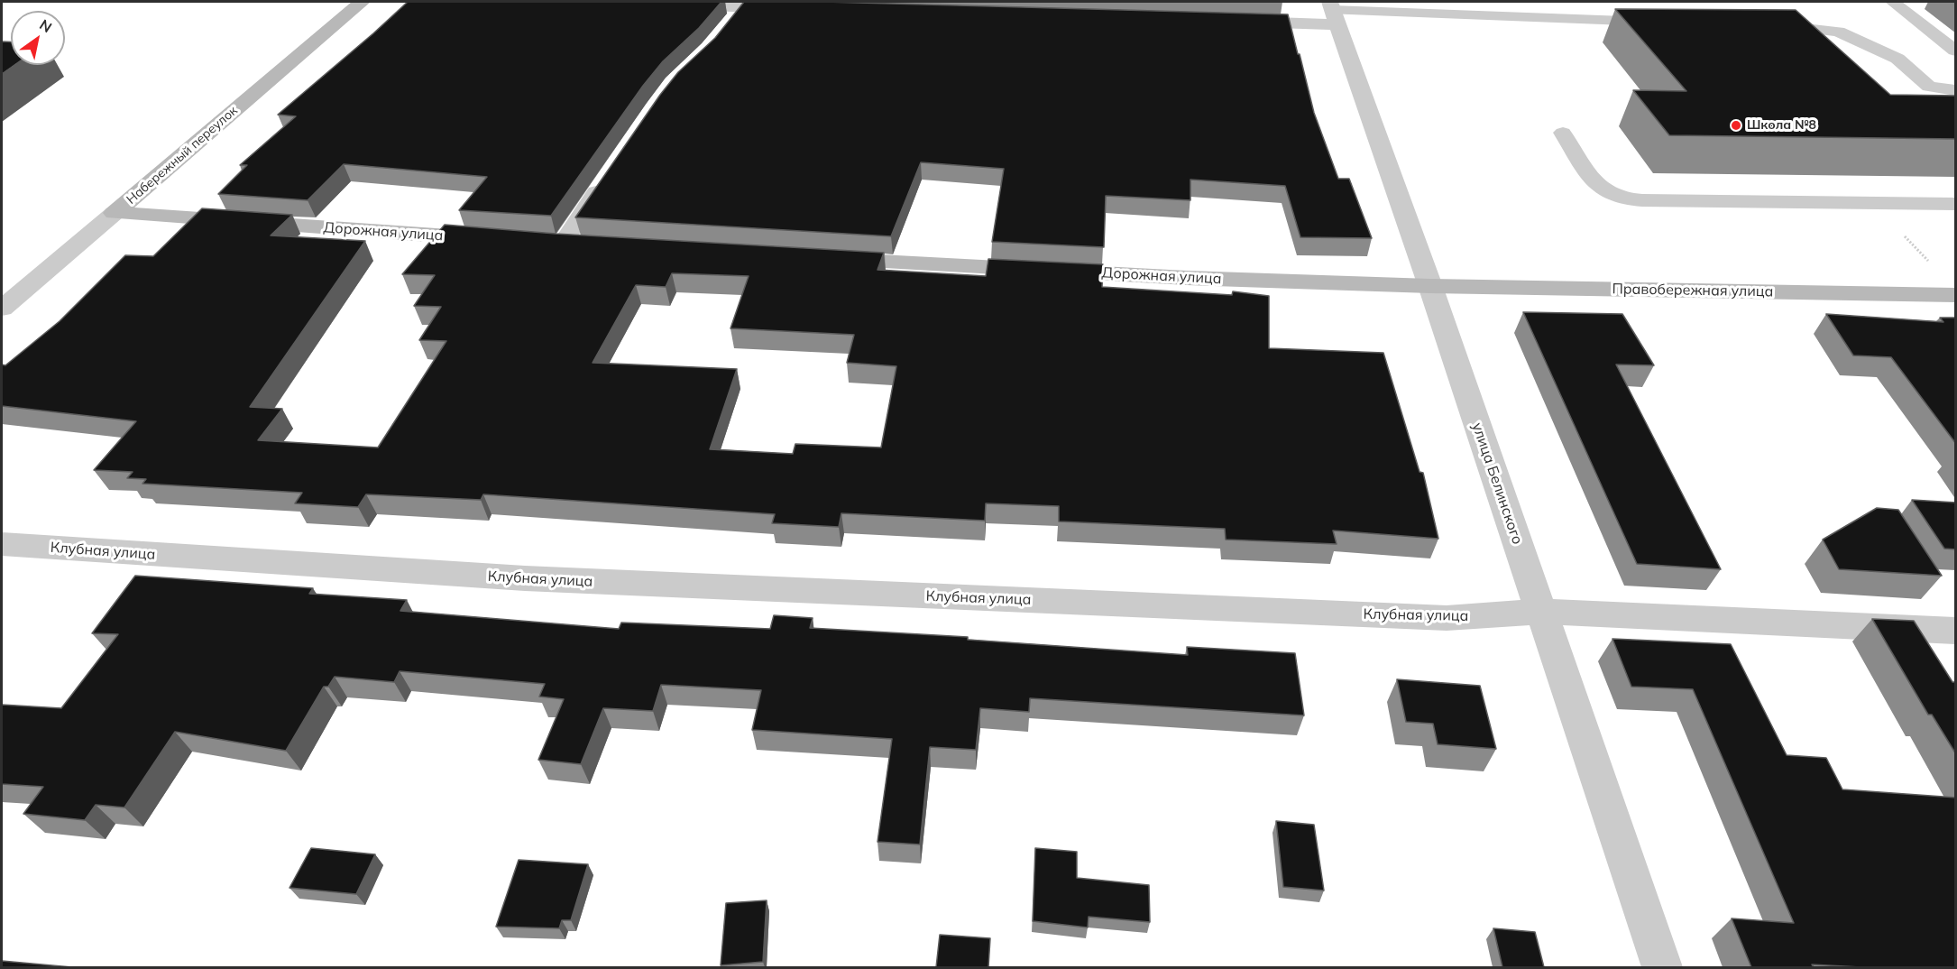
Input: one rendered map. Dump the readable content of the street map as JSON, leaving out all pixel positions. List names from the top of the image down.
{
  "streets": {
    "street": [
      "Набережный переулок",
      "Дорожная улица",
      "Правобережная улица",
      "улица Белинского",
      "Клубная улица"
    ]
  },
  "crossings": [
    ["Набережный переулок", "Дорожная улица"],
    ["Дорожная улица", "Правобережная улица"],
    ["Дорожная улица", "улица Белинского"],
    ["Правобережная улица", "улица Белинского"],
    ["улица Белинского", "Клубная улица"]
  ],
  "places": ["Школа №8"],
  "north": "top right"
}
